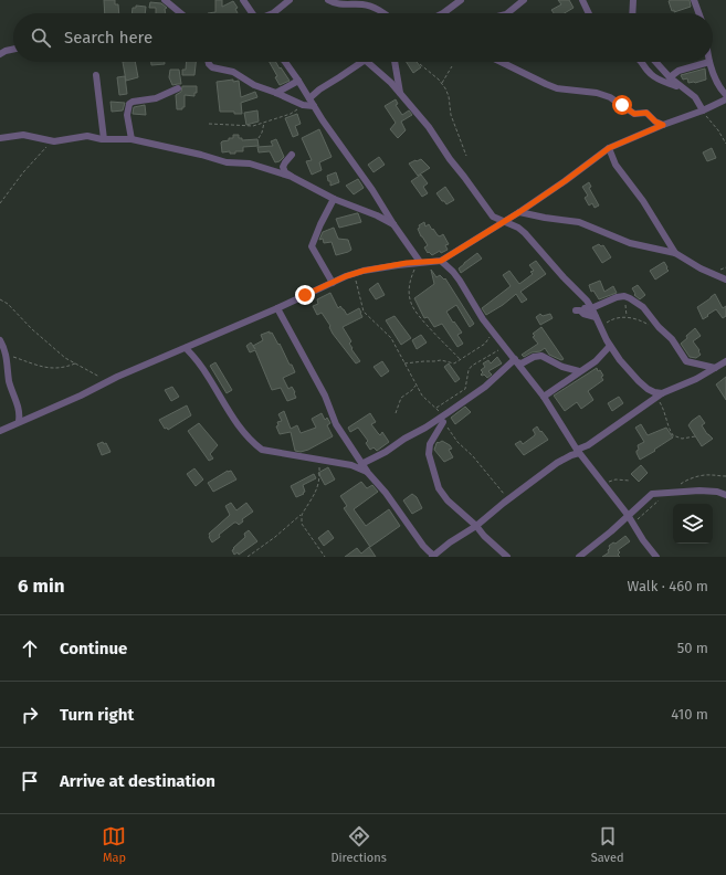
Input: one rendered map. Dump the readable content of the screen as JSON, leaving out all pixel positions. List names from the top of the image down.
{
  "page": {
    "search": "Search here",
    "heading": ["6 min", "Walk · 460 m"],
    "list": [
      ["Continue", "50 m"],
      ["Turn right", "410 m"],
      "Arrive at destination"
    ],
    "nav": ["Map", "Directions", "Saved"]
  }
}
